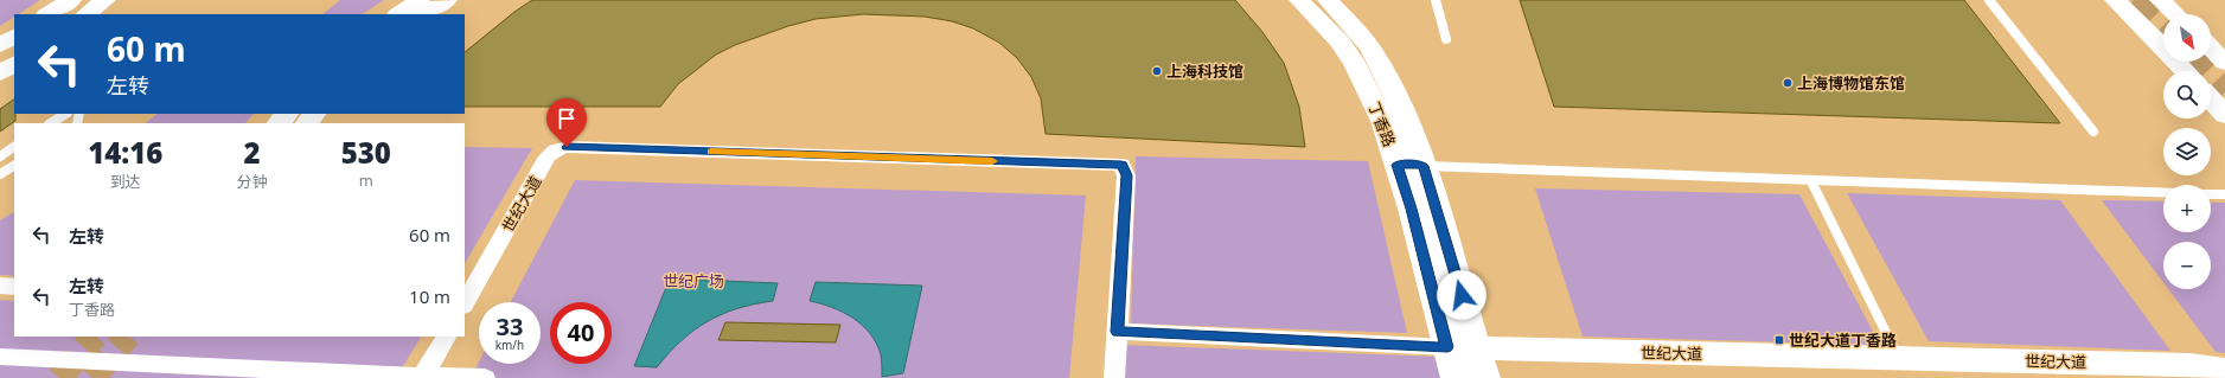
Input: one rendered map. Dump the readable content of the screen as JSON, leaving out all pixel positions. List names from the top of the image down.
{
  "streets": {
    "street": ["丁香路", "世纪大道"]
  },
  "crossings": [
    ["丁香路", "世纪大道"]
  ],
  "parks": ["世纪广场"],
  "places": {
    "other": ["上海科技馆", "上海博物馆东馆"],
    "transit": ["世纪大道丁香路"]
  },
  "north": "bottom right",
  "page": {
    "map_buttons": ["+", "−"],
    "turn": ["60 m", "左转"],
    "eta": [
      "14:16",
      "到达",
      "2",
      "分钟",
      "530",
      "m"
    ],
    "list": [
      {
        "name": "左转",
        "value": "60 m"
      },
      {
        "name": "左转",
        "note": "丁香路",
        "value": "10 m"
      }
    ],
    "speed": "33 km/h",
    "limit": "40"
  }
}
